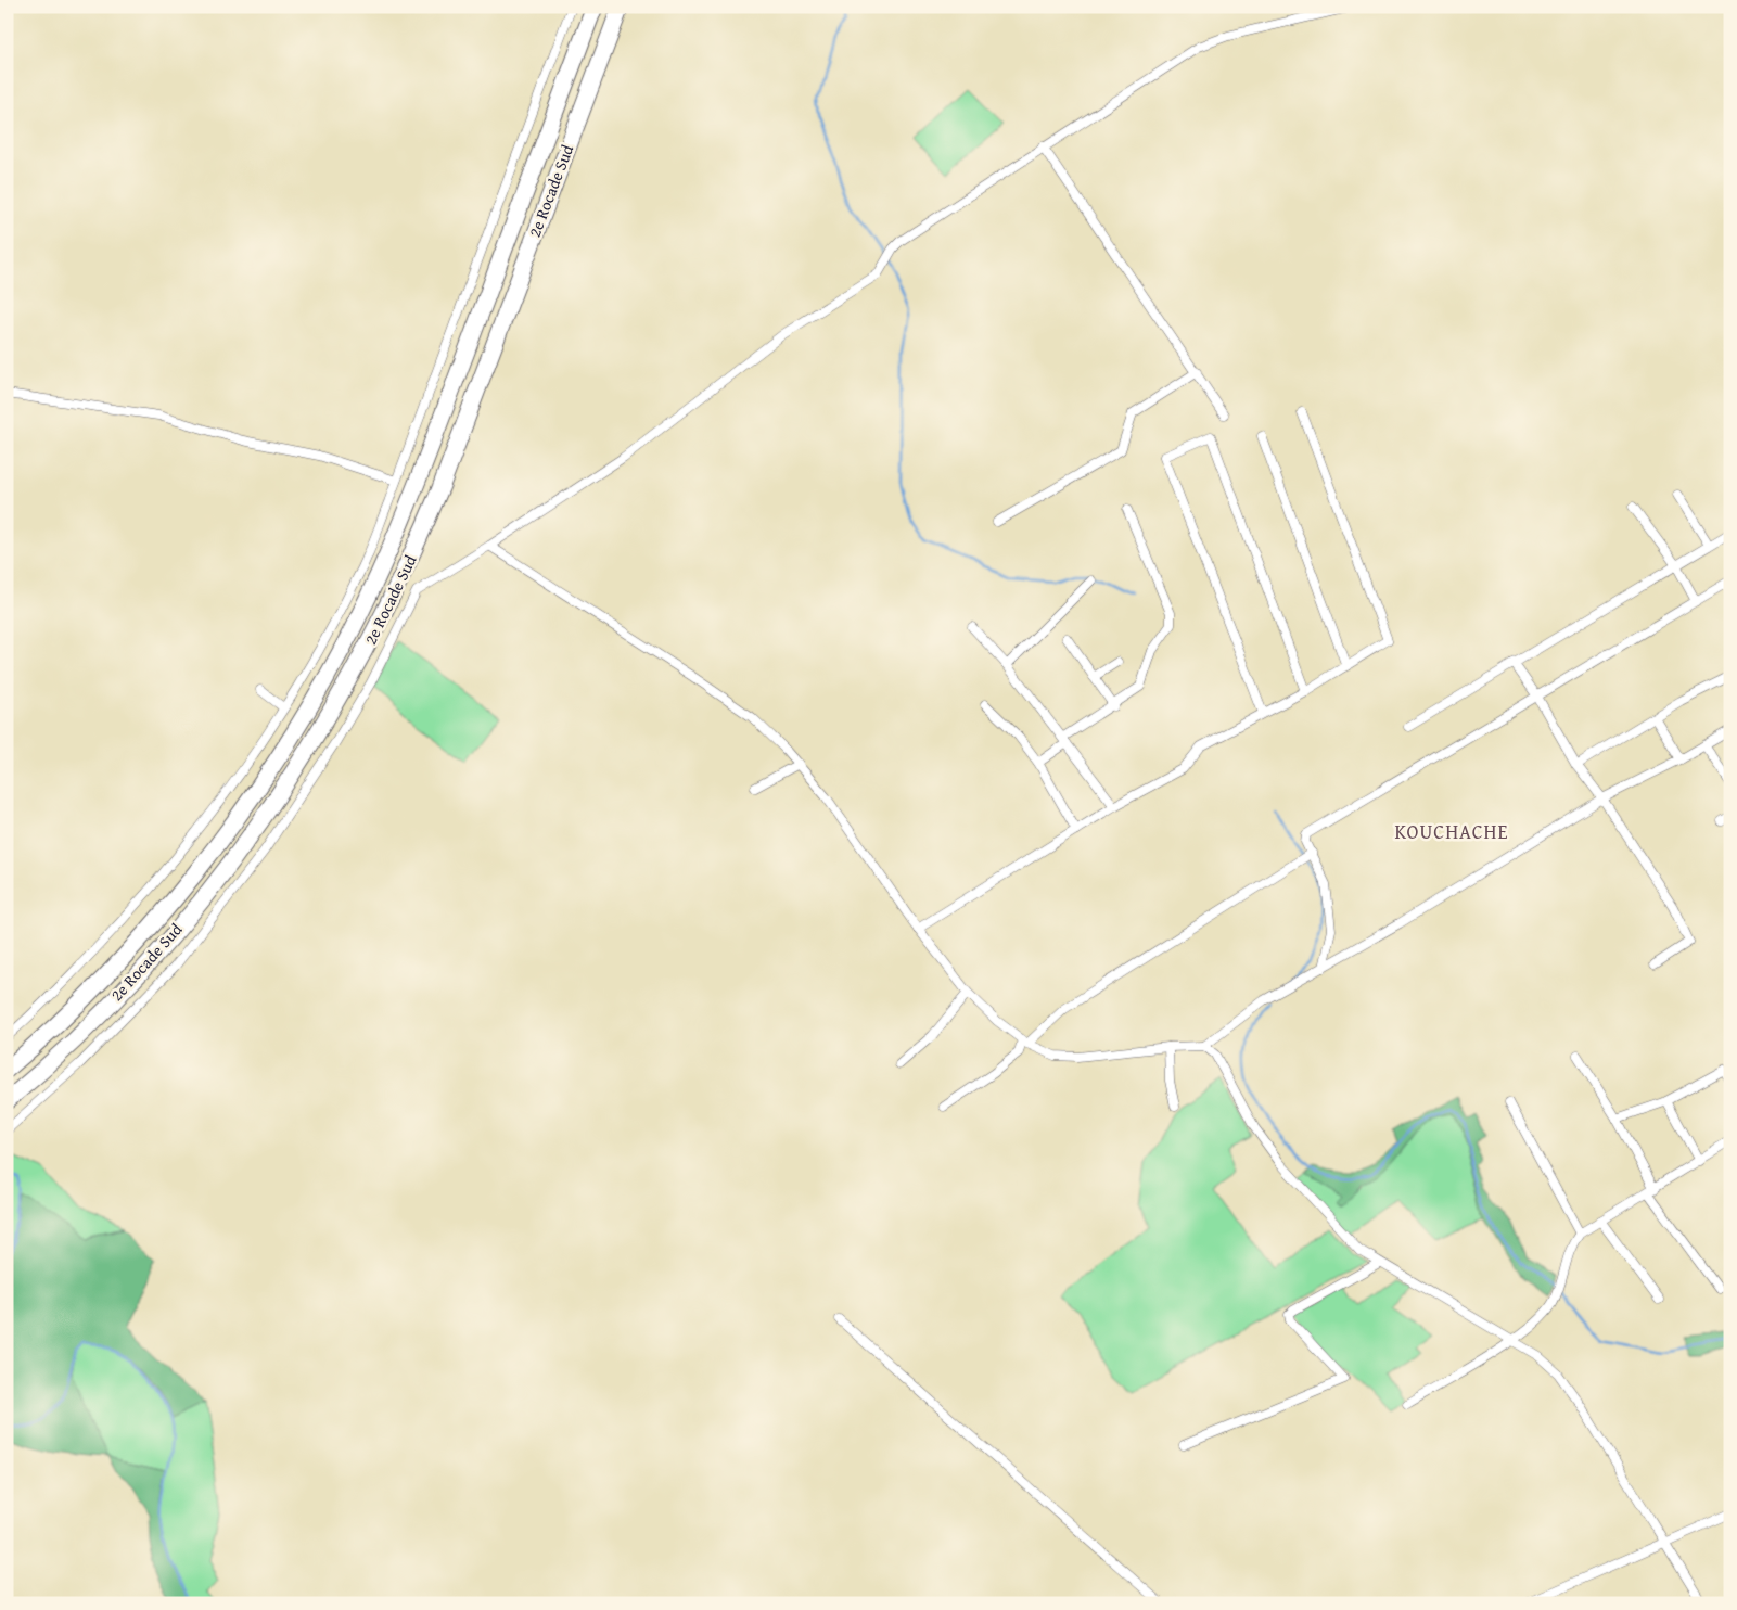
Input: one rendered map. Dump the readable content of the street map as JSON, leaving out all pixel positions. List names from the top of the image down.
{
  "streets": {
    "highway": ["2e Rocade Sud"]
  },
  "districts": ["KOUCHACHE"]
}
